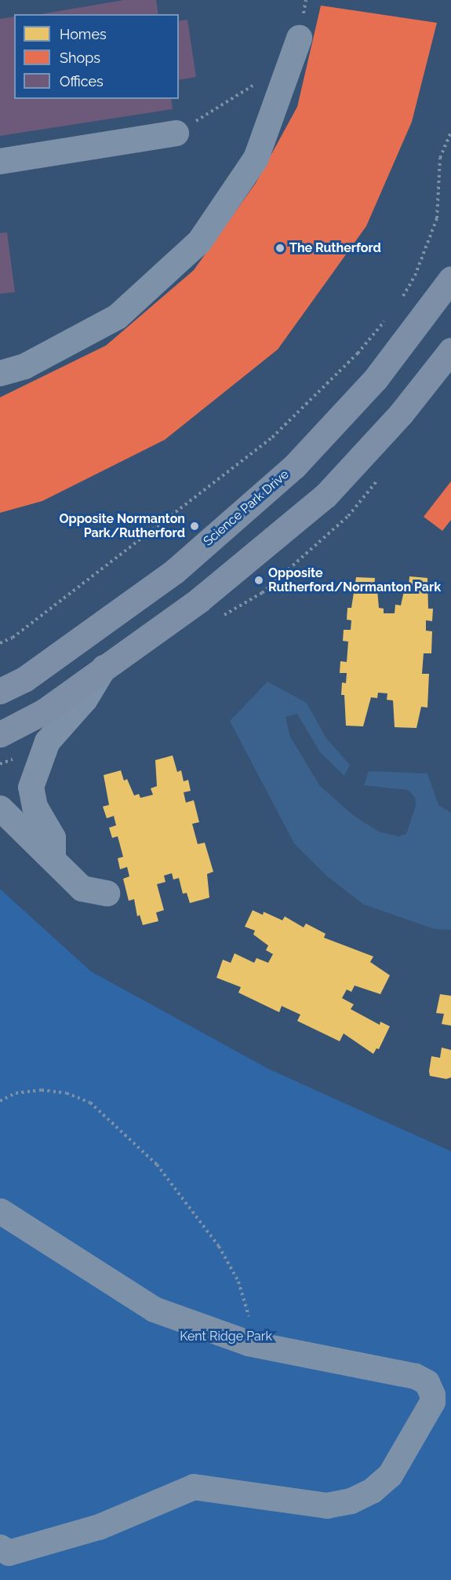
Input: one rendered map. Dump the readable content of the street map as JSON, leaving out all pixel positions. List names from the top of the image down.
{
  "streets": {
    "main road": ["Science Park Drive"]
  },
  "parks": ["Kent Ridge Park"],
  "places": ["The Rutherford", "Opposite Normanton Park/Rutherford", "Opposite Rutherford/Normanton Park"],
  "legend": ["Homes", "Shops", "Offices"]
}
